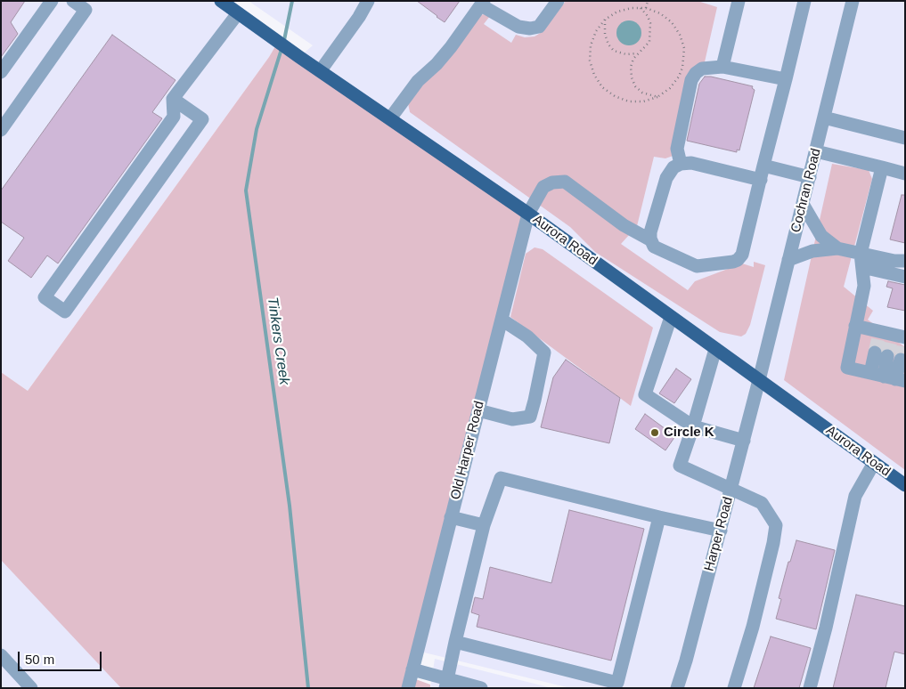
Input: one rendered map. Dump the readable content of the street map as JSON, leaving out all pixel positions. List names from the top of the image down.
{
  "streets": {
    "main road": ["Aurora Road"],
    "street": ["Cochran Road", "Old Harper Road", "Harper Road"]
  },
  "crossings": [
    ["Cochran Road", "Aurora Road"],
    ["Cochran Road", "Harper Road"],
    ["Aurora Road", "Old Harper Road"],
    ["Aurora Road", "Harper Road"]
  ],
  "water": ["Tinkers Creek"],
  "places": ["Circle K"],
  "scale_bar": "50 m"
}
